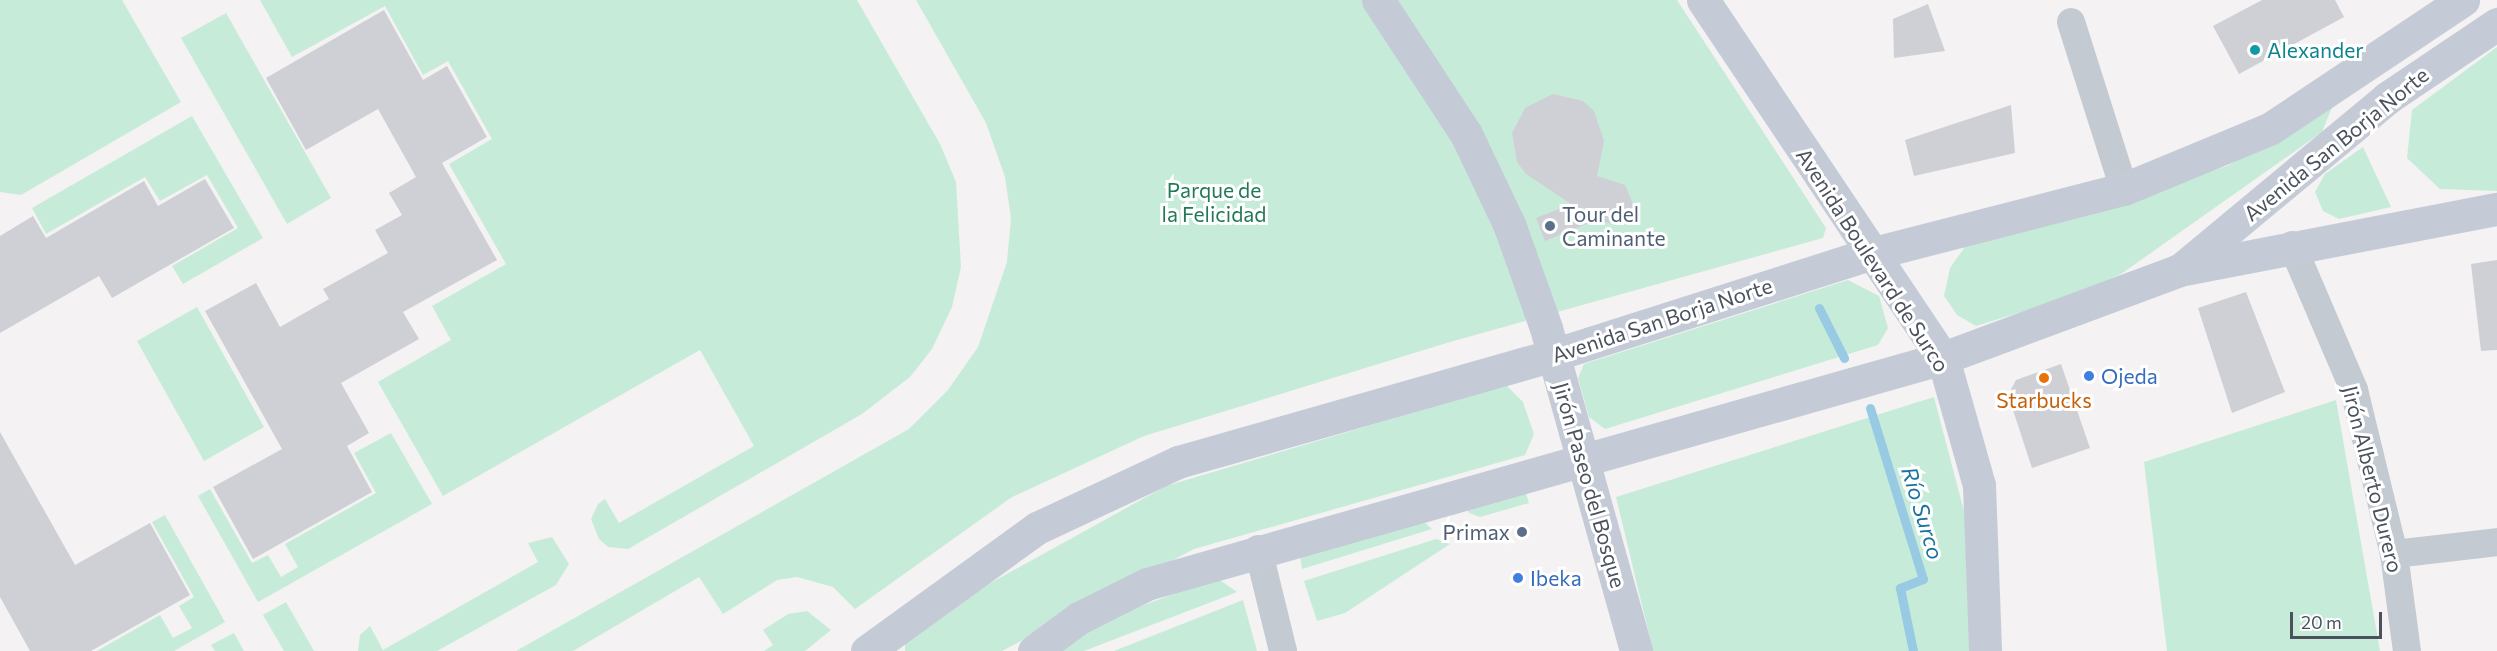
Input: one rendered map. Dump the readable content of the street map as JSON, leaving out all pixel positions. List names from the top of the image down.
{
  "streets": {
    "main road": ["Avenida San Borja Norte", "Avenida Boulevard de Surco", "Jirón Paseo del Bosque"],
    "street": ["Jirón Alberto Durero"]
  },
  "crossings": [
    ["Avenida San Borja Norte", "Avenida Boulevard de Surco"],
    ["Avenida San Borja Norte", "Jirón Alberto Durero"],
    ["Avenida San Borja Norte", "Jirón Paseo del Bosque"]
  ],
  "water": ["Río Surco"],
  "parks": ["Parque de la Felicidad"],
  "places": [
    "Alexander",
    "Tour del Caminante",
    "Ojeda",
    "Starbucks",
    "Primax",
    "Ibeka"
  ],
  "scale_bar": "20 m"
}
